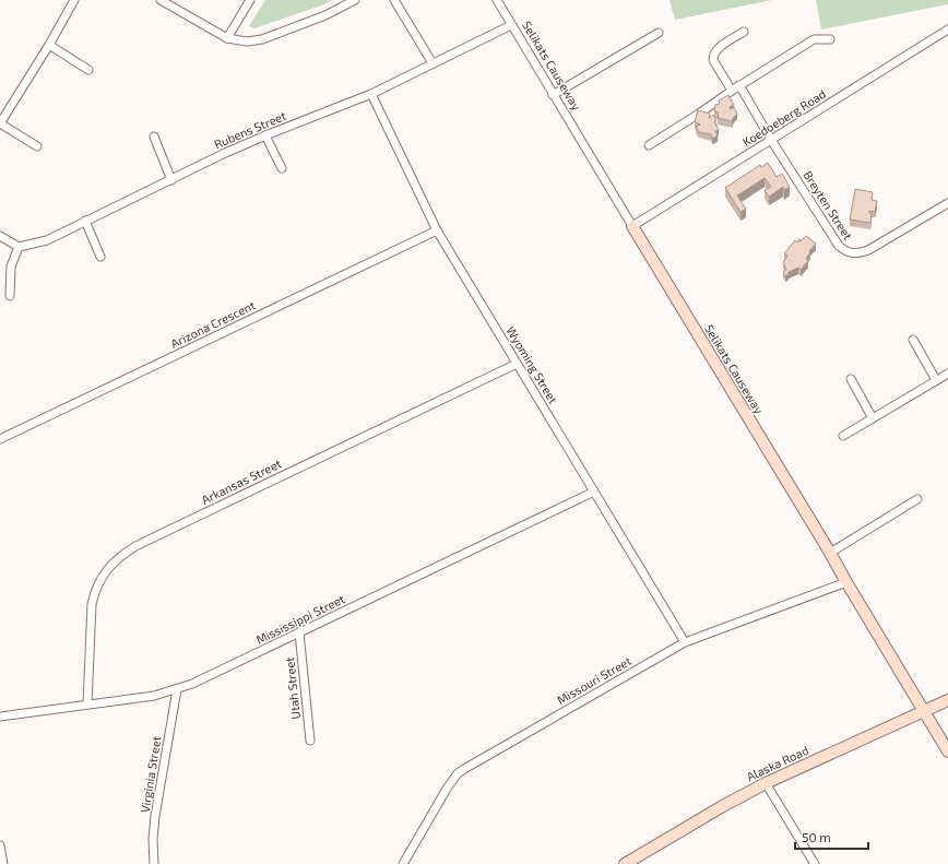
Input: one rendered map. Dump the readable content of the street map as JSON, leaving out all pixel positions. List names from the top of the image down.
{
  "streets": {
    "street": [
      "Selikats Causeway",
      "Koedoeberg Road",
      "Rubens Street",
      "Breyten Street",
      "Arizona Crescent",
      "Wyoming Street",
      "Arkansas Street",
      "Mississippi Street",
      "Missouri Street",
      "Utah Street",
      "Alaska Road",
      "Virginia Street"
    ]
  },
  "crossings": [
    ["Selikats Causeway", "Koedoeberg Road"],
    ["Selikats Causeway", "Rubens Street"],
    ["Selikats Causeway", "Missouri Street"],
    ["Selikats Causeway", "Alaska Road"],
    ["Koedoeberg Road", "Breyten Street"],
    ["Rubens Street", "Wyoming Street"],
    ["Arizona Crescent", "Wyoming Street"],
    ["Wyoming Street", "Arkansas Street"],
    ["Wyoming Street", "Mississippi Street"],
    ["Wyoming Street", "Missouri Street"],
    ["Arkansas Street", "Mississippi Street"],
    ["Mississippi Street", "Utah Street"],
    ["Mississippi Street", "Virginia Street"]
  ],
  "scale_bar": "50 m"
}
